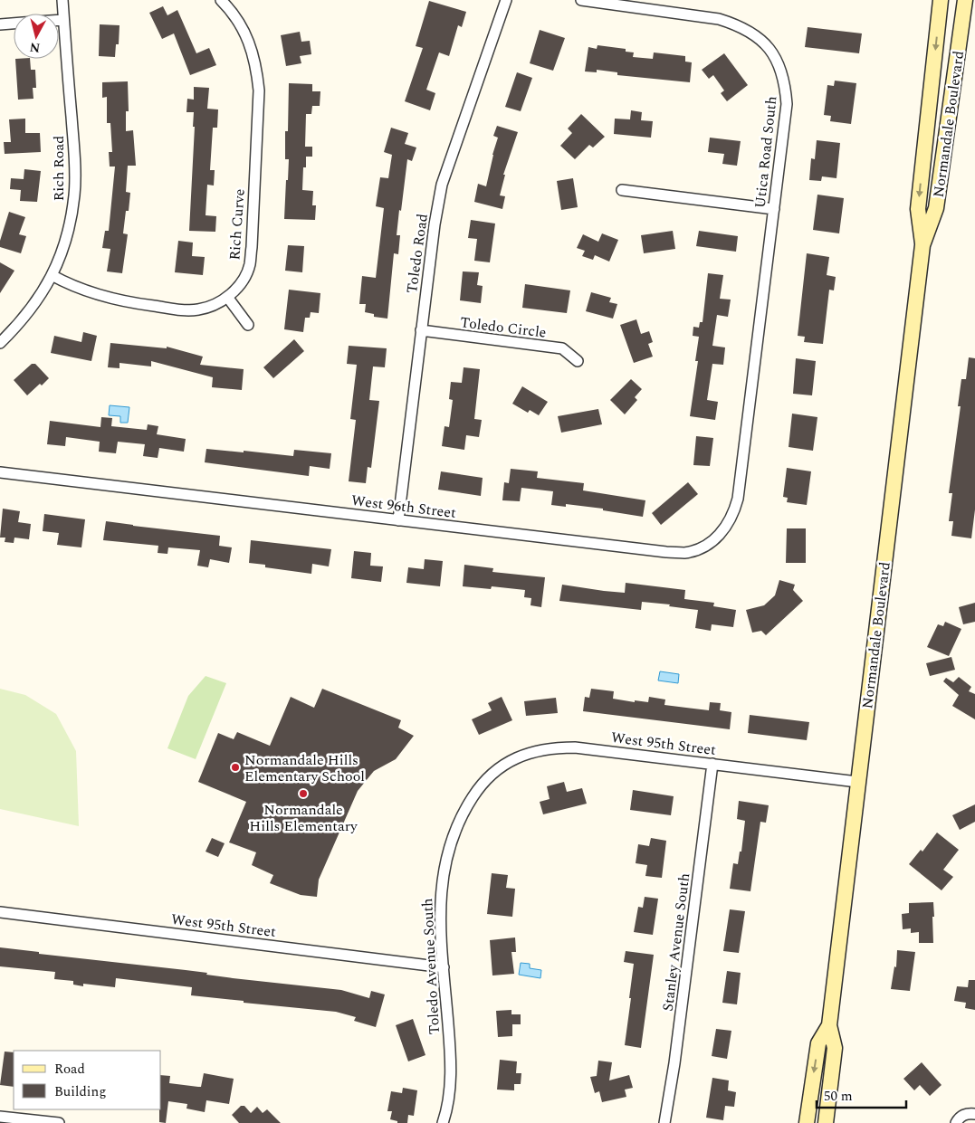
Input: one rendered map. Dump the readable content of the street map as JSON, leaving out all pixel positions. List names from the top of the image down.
{
  "streets": {
    "main road": ["Normandale Boulevard"],
    "street": [
      "Utica Road South",
      "Rich Road",
      "Rich Curve",
      "Toledo Road",
      "Toledo Circle",
      "West 96th Street",
      "West 95th Street",
      "Stanley Avenue South",
      "Toledo Avenue South"
    ]
  },
  "crossings": [
    ["Normandale Boulevard", "West 95th Street"],
    ["Utica Road South", "West 96th Street"],
    ["Rich Road", "Rich Curve"],
    ["Toledo Road", "Toledo Circle"],
    ["Toledo Road", "West 96th Street"],
    ["West 95th Street", "Stanley Avenue South"],
    ["West 95th Street", "Toledo Avenue South"]
  ],
  "places": ["Normandale Hills Elementary School", "Normandale Hills Elementary"],
  "legend": ["Road", "Building"],
  "scale_bar": "50 m",
  "north": "bottom"
}
